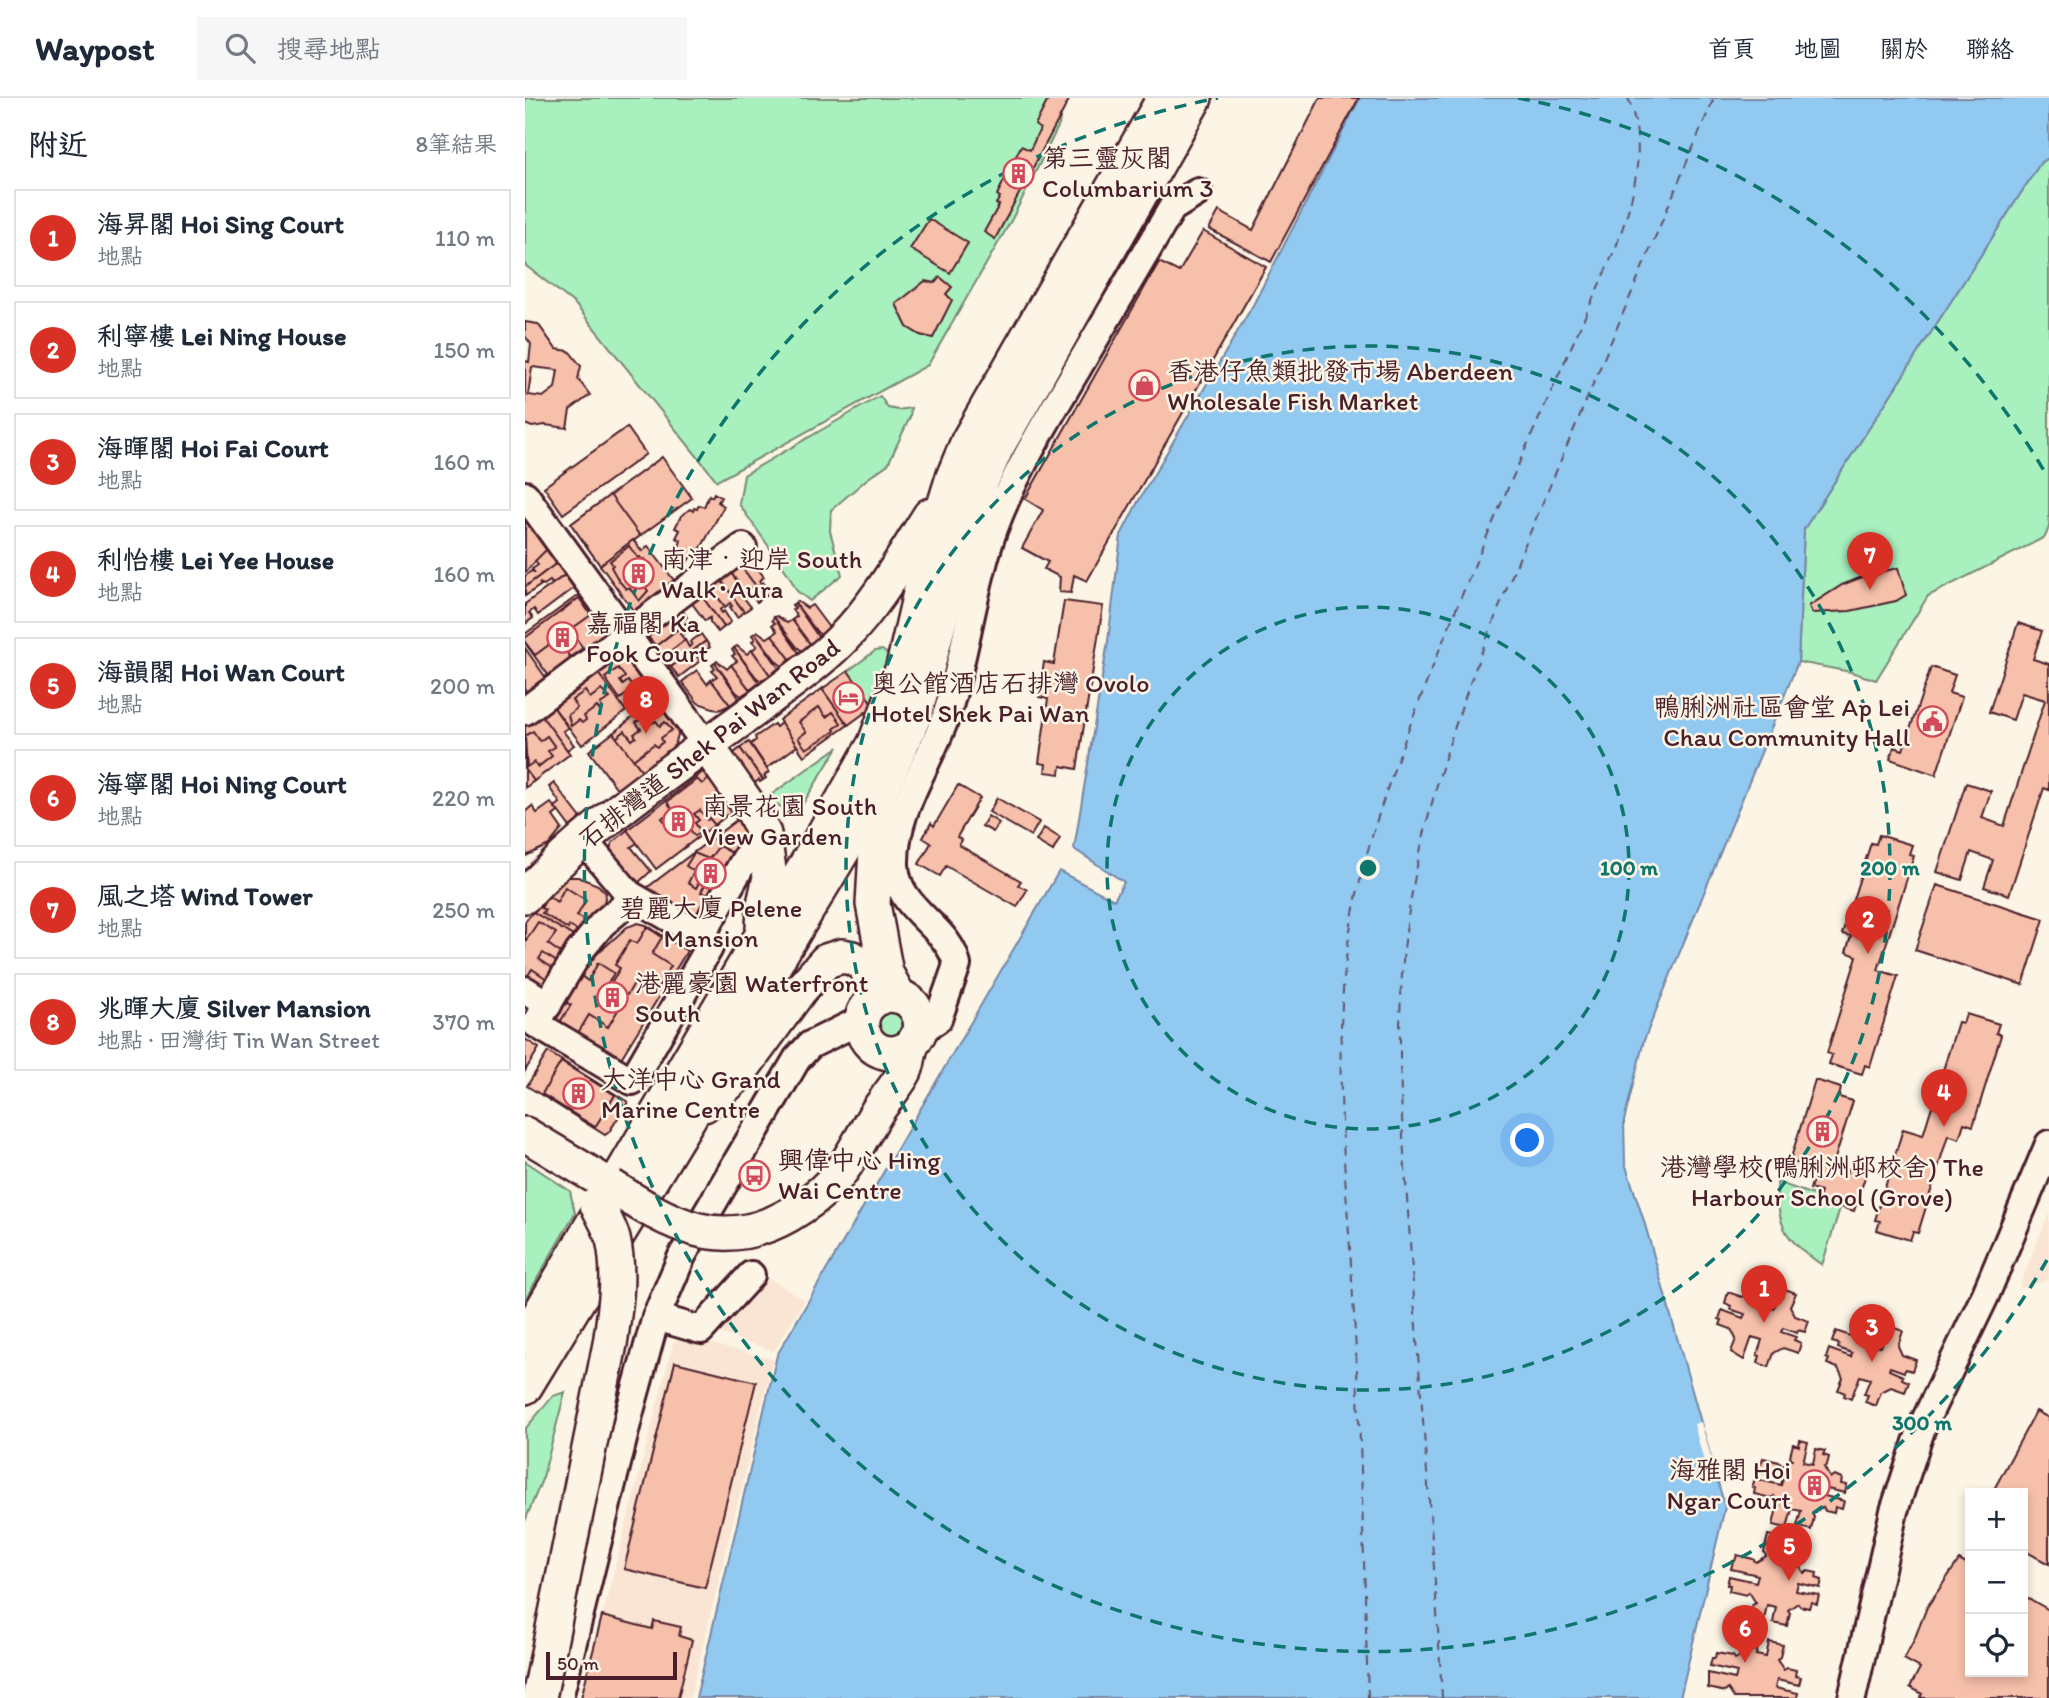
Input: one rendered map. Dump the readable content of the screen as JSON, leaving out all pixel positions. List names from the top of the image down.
{
  "streets": {
    "main road": ["石排灣道 Shek Pai Wan Road"]
  },
  "places": {
    "building": [
      "第三靈灰閣 Columbarium 3",
      "南津‧迎岸 South Walk･Aura",
      "嘉福閣 Ka Fook Court",
      "南景花園 South View Garden",
      "碧麗大廈 Pelene Mansion",
      "港麗豪園 Waterfront South",
      "大洋中心 Grand Marine Centre",
      "港灣學校(鴨脷洲邨校舍) The Harbour School (Grove)",
      "海雅閣 Hoi Ngar Court"
    ],
    "shop": ["香港仔魚類批發市場 Aberdeen Wholesale Fish Market"],
    "hotel": ["奧公館酒店石排灣 Ovolo Hotel Shek Pai Wan"],
    "public building": ["鴨脷洲社區會堂 Ap Lei Chau Community Hall"],
    "bus stop": ["興偉中心 Hing Wai Centre"]
  },
  "scale_bar": "50 m",
  "page": {
    "header": "Waypost",
    "search": "搜尋地點",
    "nav": [
      "首頁",
      "地圖",
      "關於",
      "聯絡"
    ],
    "heading": ["附近", "8筆結果"],
    "list": [
      {
        "mark": "1",
        "name": "海昇閣 Hoi Sing Court",
        "note": "地點",
        "value": "110 m"
      },
      {
        "mark": "2",
        "name": "利寧樓 Lei Ning House",
        "note": "地點",
        "value": "150 m"
      },
      {
        "mark": "3",
        "name": "海暉閣 Hoi Fai Court",
        "note": "地點",
        "value": "160 m"
      },
      {
        "mark": "4",
        "name": "利怡樓 Lei Yee House",
        "note": "地點",
        "value": "160 m"
      },
      {
        "mark": "5",
        "name": "海韻閣 Hoi Wan Court",
        "note": "地點",
        "value": "200 m"
      },
      {
        "mark": "6",
        "name": "海寧閣 Hoi Ning Court",
        "note": "地點",
        "value": "220 m"
      },
      {
        "mark": "7",
        "name": "風之塔 Wind Tower",
        "note": "地點",
        "value": "250 m"
      },
      {
        "mark": "8",
        "name": "兆暉大廈 Silver Mansion",
        "note": "地點 · 田灣街 Tin Wan Street",
        "value": "370 m"
      }
    ],
    "pins": [
      "7",
      "8",
      "2",
      "4",
      "1",
      "3",
      "5",
      "6"
    ],
    "map_buttons": ["+", "−"],
    "scale": "50 m"
  },
  "rings": ["100 m", "200 m", "300 m"]
}
